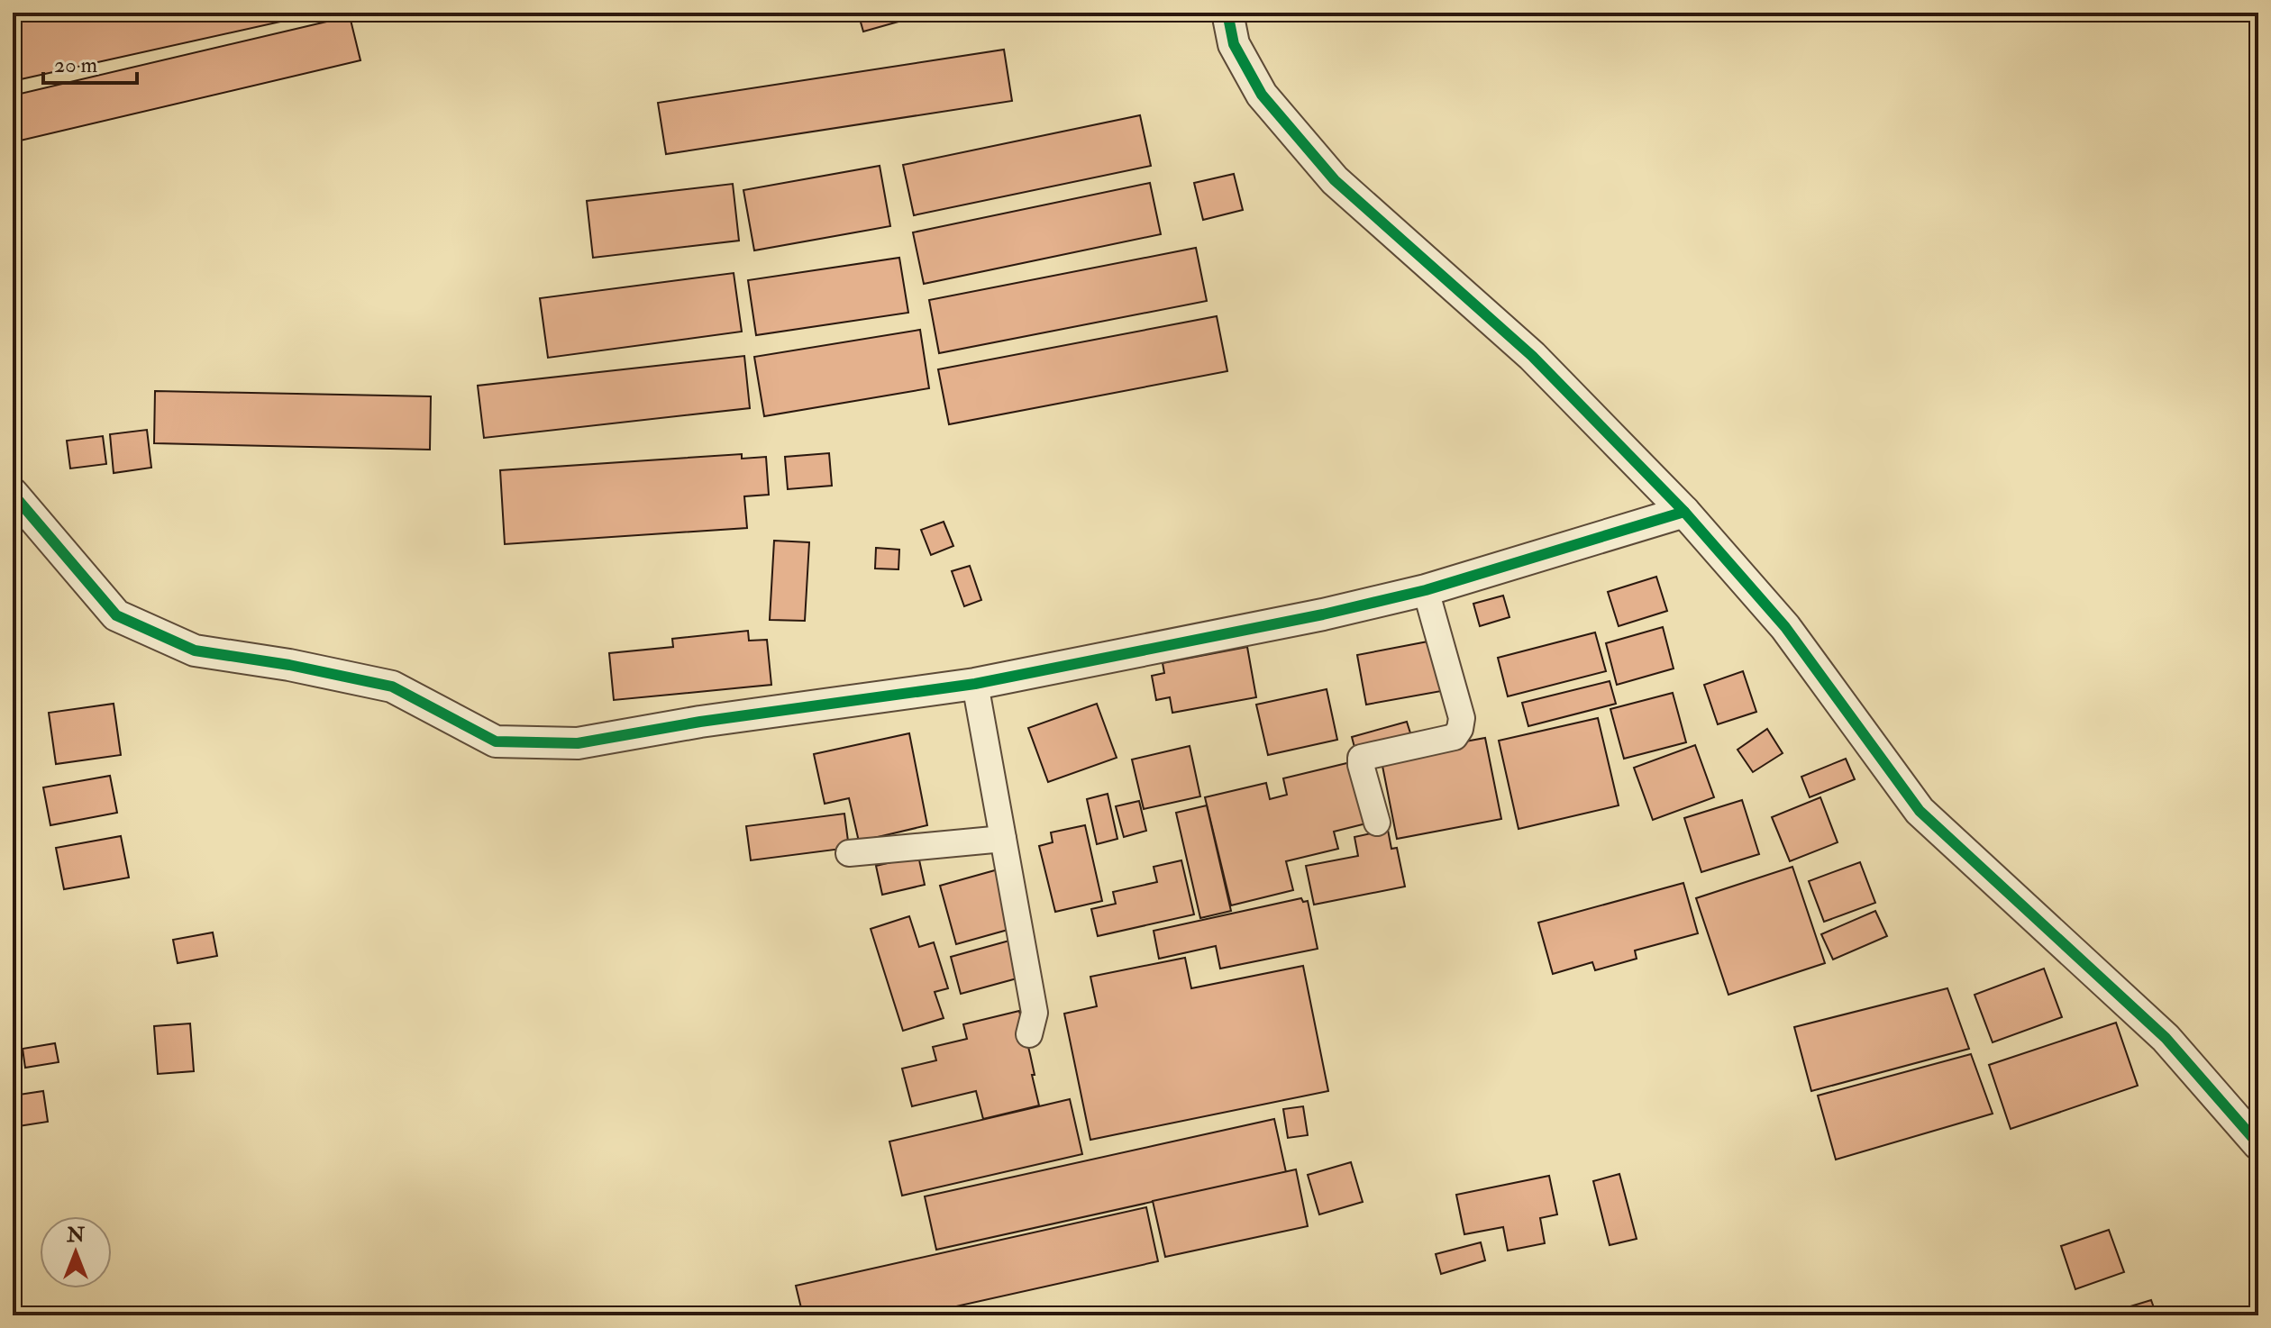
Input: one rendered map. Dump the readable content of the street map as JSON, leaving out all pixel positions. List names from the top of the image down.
{
  "scale_bar": "20 m",
  "north": "top"
}
